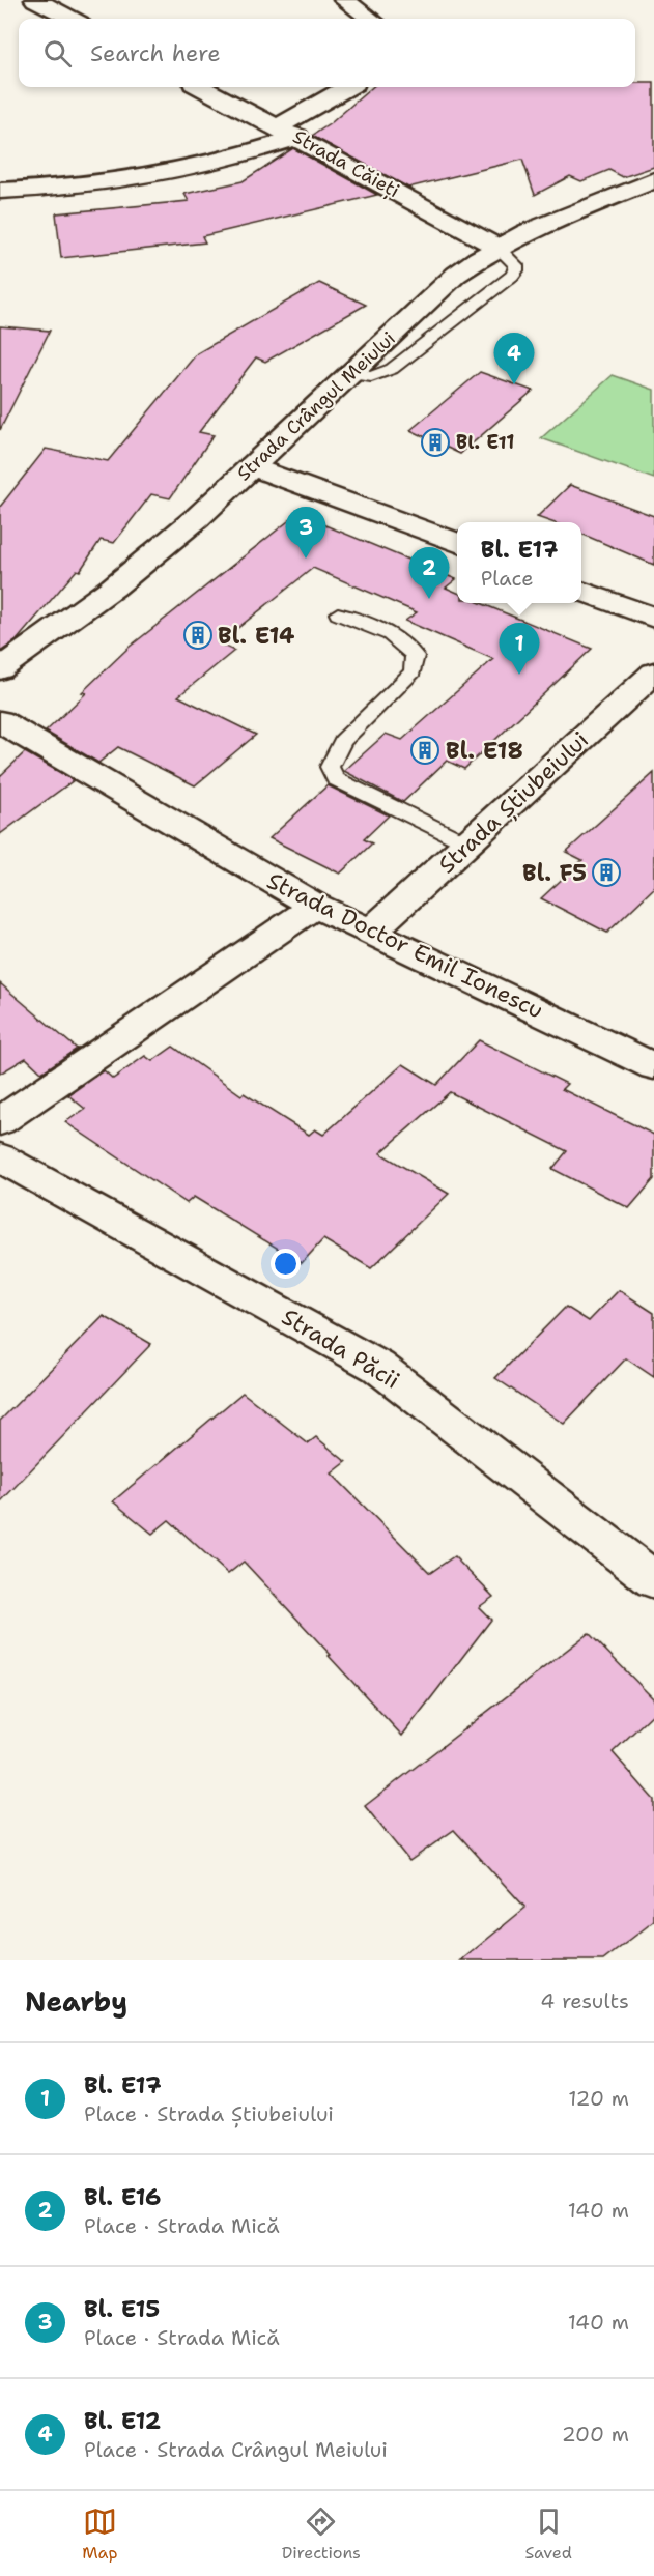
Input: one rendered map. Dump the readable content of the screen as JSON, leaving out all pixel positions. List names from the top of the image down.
{
  "streets": {
    "street": [
      "Strada Căieți",
      "Strada Crângul Meiului",
      "Strada Știubeiului",
      "Strada Doctor Emil Ionescu",
      "Strada Păcii"
    ]
  },
  "crossings": [
    ["Strada Căieți", "Strada Crângul Meiului"],
    ["Strada Știubeiului", "Strada Doctor Emil Ionescu"]
  ],
  "places": {
    "building": [
      "Bl. E11",
      "Bl. E14",
      "Bl. E18",
      "Bl. F5"
    ]
  },
  "page": {
    "search": "Search here",
    "pins": [
      "4",
      "3",
      "2",
      "1"
    ],
    "popup": ["Bl. E17", "Place"],
    "heading": ["Nearby", "4 results"],
    "list": [
      {
        "mark": "1",
        "name": "Bl. E17",
        "note": "Place · Strada Știubeiului",
        "value": "120 m"
      },
      {
        "mark": "2",
        "name": "Bl. E16",
        "note": "Place · Strada Mică",
        "value": "140 m"
      },
      {
        "mark": "3",
        "name": "Bl. E15",
        "note": "Place · Strada Mică",
        "value": "140 m"
      },
      {
        "mark": "4",
        "name": "Bl. E12",
        "note": "Place · Strada Crângul Meiului",
        "value": "200 m"
      }
    ],
    "nav": ["Map", "Directions", "Saved"]
  }
}
